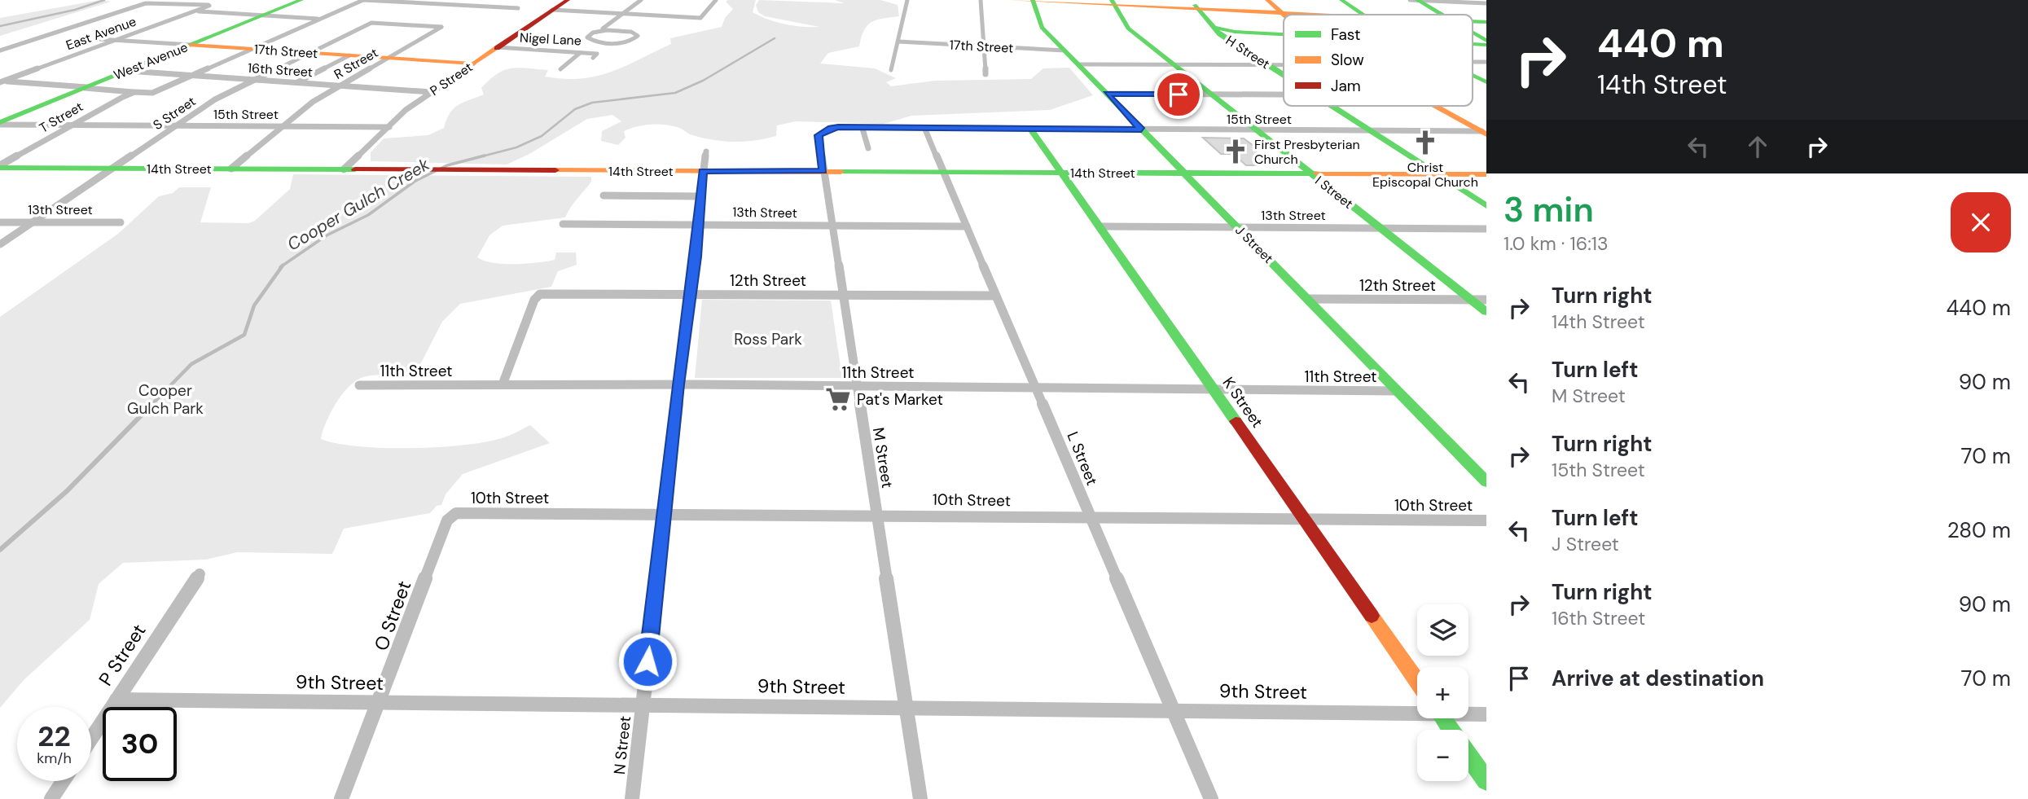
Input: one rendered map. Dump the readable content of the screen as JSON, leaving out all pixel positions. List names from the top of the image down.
{
  "streets": {
    "street": [
      "East Avenue",
      "Nigel Lane",
      "17th Street",
      "H Street",
      "West Avenue",
      "R Street",
      "16th Street",
      "P Street",
      "S Street",
      "15th Street",
      "T Street",
      "14th Street",
      "I Street",
      "13th Street",
      "J Street",
      "12th Street",
      "11th Street",
      "K Street",
      "M Street",
      "L Street",
      "10th Street",
      "O Street",
      "9th Street",
      "N Street"
    ]
  },
  "crossings": [
    ["East Avenue", "17th Street"],
    ["Nigel Lane", "P Street"],
    ["17th Street", "West Avenue"],
    ["17th Street", "R Street"],
    ["17th Street", "P Street"],
    ["17th Street", "S Street"],
    ["17th Street", "T Street"],
    ["17th Street", "J Street"],
    ["H Street", "15th Street"],
    ["H Street", "14th Street"],
    ["West Avenue", "16th Street"],
    ["West Avenue", "15th Street"],
    ["West Avenue", "T Street"],
    ["R Street", "16th Street"],
    ["R Street", "S Street"],
    ["R Street", "15th Street"],
    ["R Street", "14th Street"],
    ["16th Street", "P Street"],
    ["16th Street", "S Street"],
    ["16th Street", "T Street"],
    ["P Street", "15th Street"],
    ["P Street", "14th Street"],
    ["P Street", "9th Street"],
    ["S Street", "15th Street"],
    ["S Street", "14th Street"],
    ["S Street", "13th Street"],
    ["15th Street", "T Street"],
    ["15th Street", "I Street"],
    ["15th Street", "J Street"],
    ["15th Street", "K Street"],
    ["15th Street", "M Street"],
    ["15th Street", "L Street"],
    ["T Street", "14th Street"],
    ["14th Street", "I Street"],
    ["14th Street", "J Street"],
    ["14th Street", "K Street"],
    ["14th Street", "M Street"],
    ["14th Street", "L Street"],
    ["14th Street", "N Street"],
    ["I Street", "13th Street"],
    ["I Street", "12th Street"],
    ["13th Street", "J Street"],
    ["13th Street", "K Street"],
    ["13th Street", "M Street"],
    ["13th Street", "L Street"],
    ["13th Street", "N Street"],
    ["J Street", "12th Street"],
    ["J Street", "11th Street"],
    ["12th Street", "11th Street"],
    ["12th Street", "M Street"],
    ["12th Street", "L Street"],
    ["12th Street", "N Street"],
    ["11th Street", "K Street"],
    ["11th Street", "M Street"],
    ["11th Street", "L Street"],
    ["11th Street", "N Street"],
    ["K Street", "10th Street"],
    ["M Street", "10th Street"],
    ["M Street", "9th Street"],
    ["L Street", "10th Street"],
    ["L Street", "9th Street"],
    ["10th Street", "O Street"],
    ["10th Street", "N Street"],
    ["O Street", "9th Street"],
    ["9th Street", "N Street"]
  ],
  "water": ["Cooper Gulch Creek"],
  "parks": ["Ross Park", "Cooper Gulch Park"],
  "places": {
    "church": ["Christ Episcopal Church", "First Presbyterian Church"],
    "supermarket": ["Pat's Market"]
  },
  "legend": ["Fast", "Slow", "Jam"],
  "page": {
    "turn": ["440 m", "14th Street"],
    "heading": ["3 min", "1.0 km · 16:13"],
    "list": [
      {
        "name": "Turn right",
        "note": "14th Street",
        "value": "440 m"
      },
      {
        "name": "Turn left",
        "note": "M Street",
        "value": "90 m"
      },
      {
        "name": "Turn right",
        "note": "15th Street",
        "value": "70 m"
      },
      {
        "name": "Turn left",
        "note": "J Street",
        "value": "280 m"
      },
      {
        "name": "Turn right",
        "note": "16th Street",
        "value": "90 m"
      },
      {
        "name": "Arrive at destination",
        "value": "70 m"
      }
    ],
    "map_buttons": ["+", "−"],
    "speed": "22 km/h",
    "limit": "30"
  }
}
